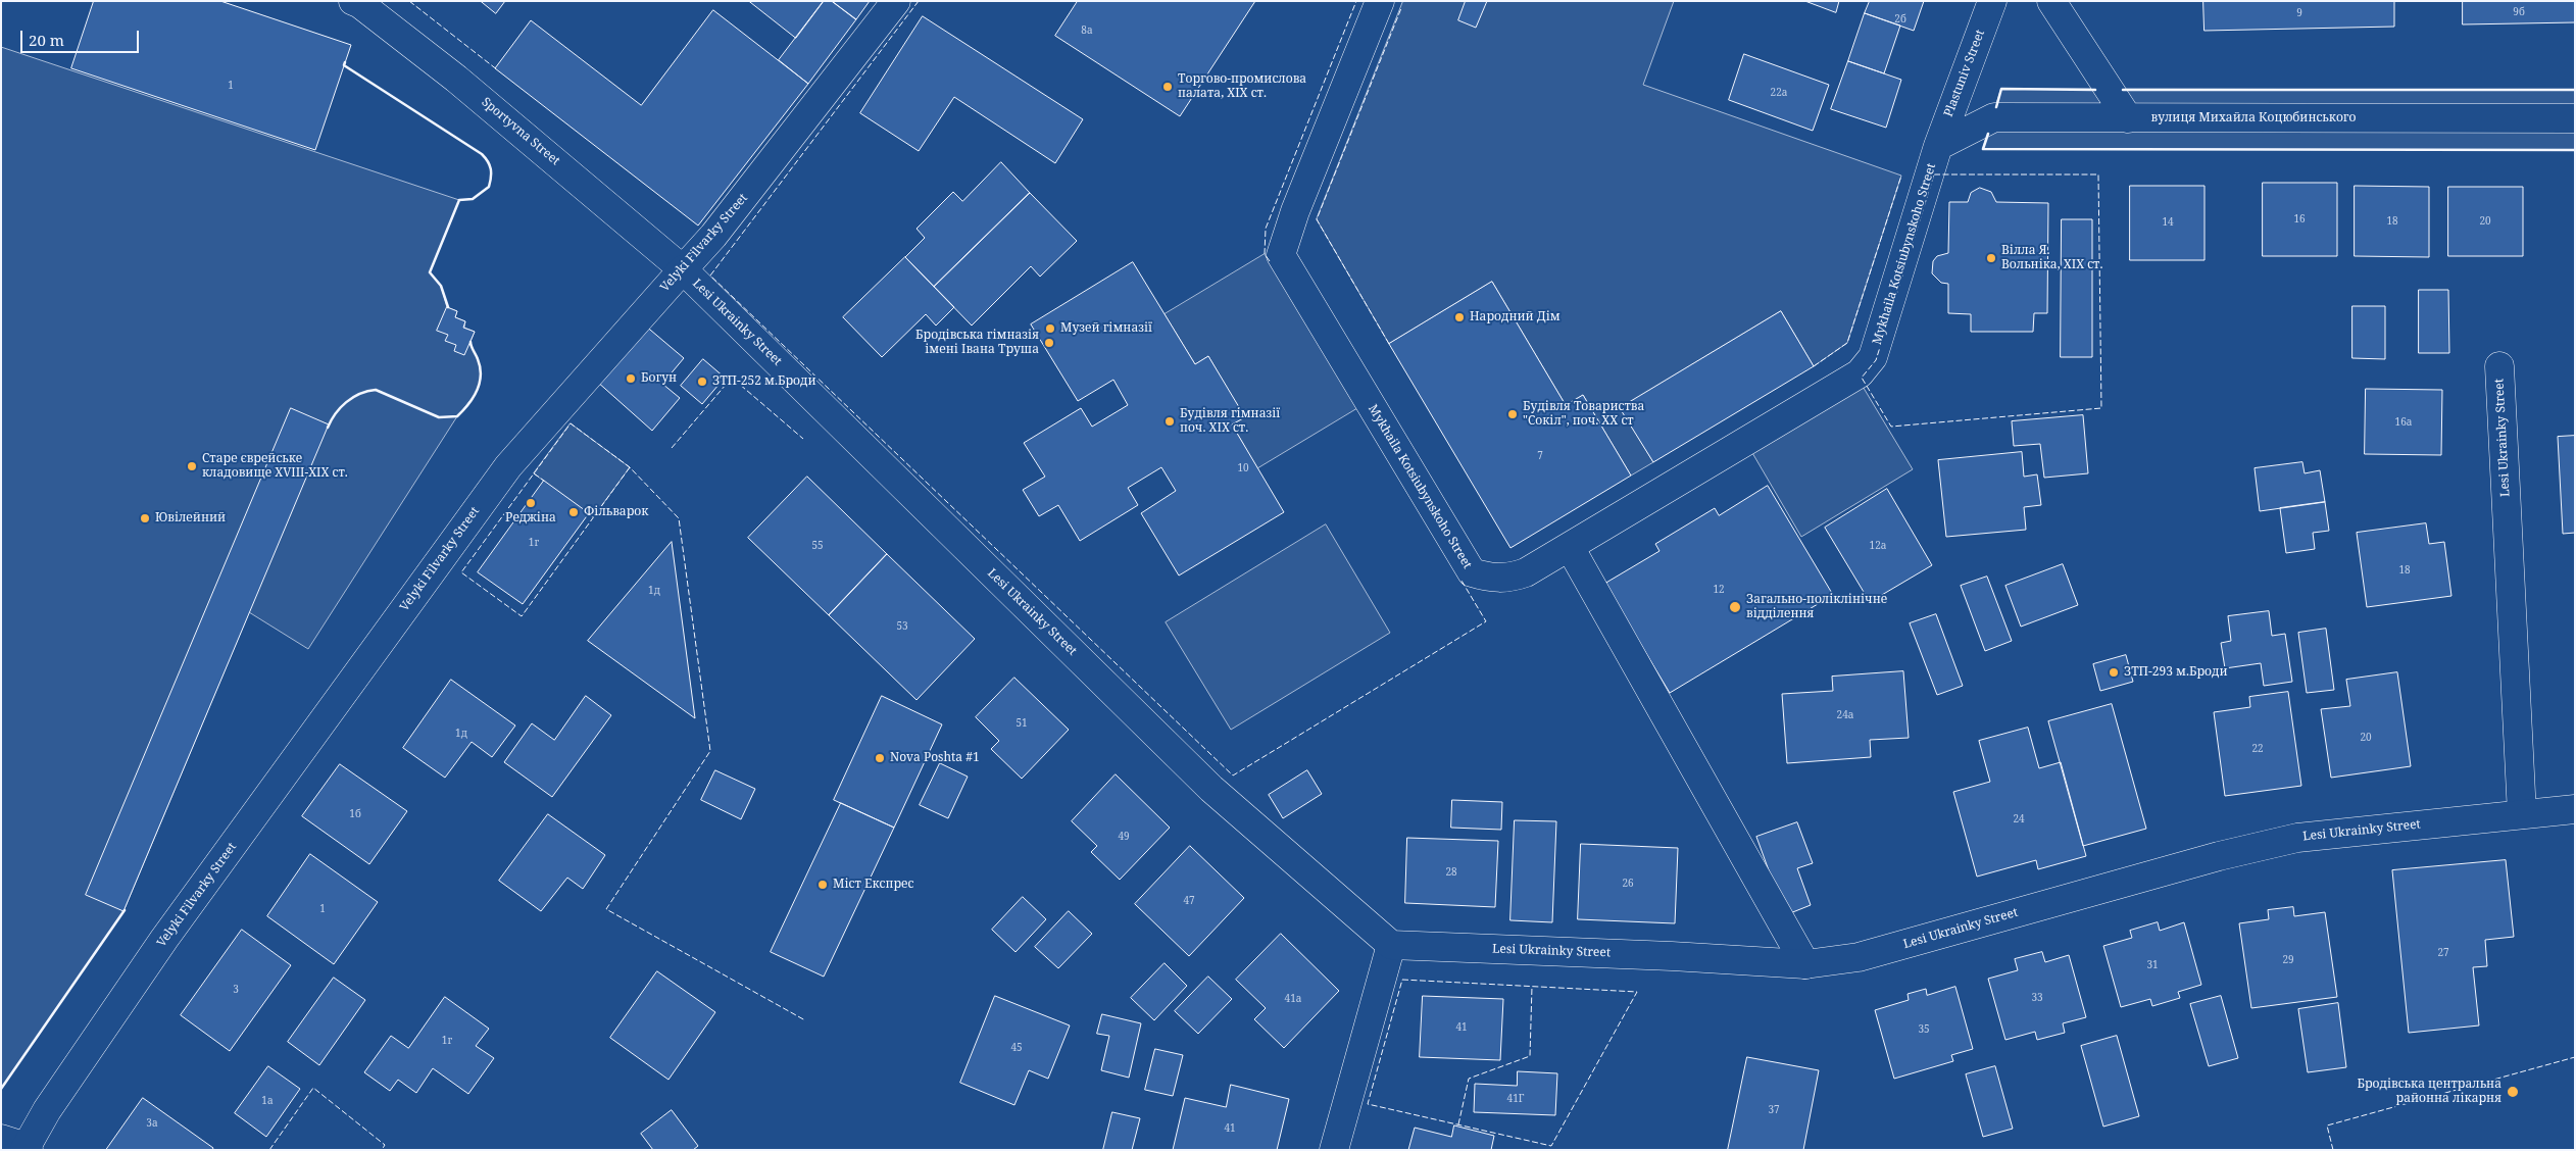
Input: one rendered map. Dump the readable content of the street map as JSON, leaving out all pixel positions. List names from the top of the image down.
{
  "streets": {
    "street": [
      "Plastuniv Street",
      "вулиця Михайла Коцюбинського",
      "Sportyvna Street",
      "Velyki Filvarky Street",
      "Mykhaila Kotsiubynskoho Street",
      "Lesi Ukrainky Street"
    ]
  },
  "crossings": [
    ["Plastuniv Street", "вулиця Михайла Коцюбинського"],
    ["Plastuniv Street", "Mykhaila Kotsiubynskoho Street"],
    ["вулиця Михайла Коцюбинського", "Mykhaila Kotsiubynskoho Street"],
    ["Sportyvna Street", "Velyki Filvarky Street"],
    ["Sportyvna Street", "Lesi Ukrainky Street"],
    ["Velyki Filvarky Street", "Lesi Ukrainky Street"]
  ],
  "places": [
    "Торгово-промислова палата, XIX ст.",
    "Вілла Я. Вольніка, XIX ст.",
    "Народний Дім",
    "Музей гімназії",
    "Бродівська гімназія імені Івана Труша",
    "Богун",
    "ЗТП-252 м.Броди",
    "Будівля Товариства \"Сокіл\", поч. ХХ ст",
    "Будівля гімназії поч. XIX ст.",
    "Старе єврейське кладовище XVIII-XIX ст.",
    "Реджіна",
    "Фільварок",
    "Ювілейний",
    "Загально-поліклінічне відділення",
    "ЗТП-293 м.Броди",
    "Nova Poshta #1",
    "Міст Експрес",
    "Бродівська центральна районна лікарня"
  ],
  "house_numbers": [
    "9б",
    "9",
    "2б",
    "8а",
    "1",
    "22а",
    "16",
    "18",
    "20",
    "14",
    "16а",
    "7",
    "10",
    "1г",
    "55",
    "12а",
    "18",
    "12",
    "1д",
    "53",
    "24а",
    "51",
    "1д",
    "20",
    "22",
    "1б",
    "24",
    "49",
    "28",
    "26",
    "47",
    "1",
    "27",
    "29",
    "31",
    "3",
    "33",
    "41а",
    "41",
    "35",
    "1г",
    "45",
    "41Г",
    "1а",
    "37",
    "3а",
    "41"
  ],
  "scale_bar": "20 m"
}
